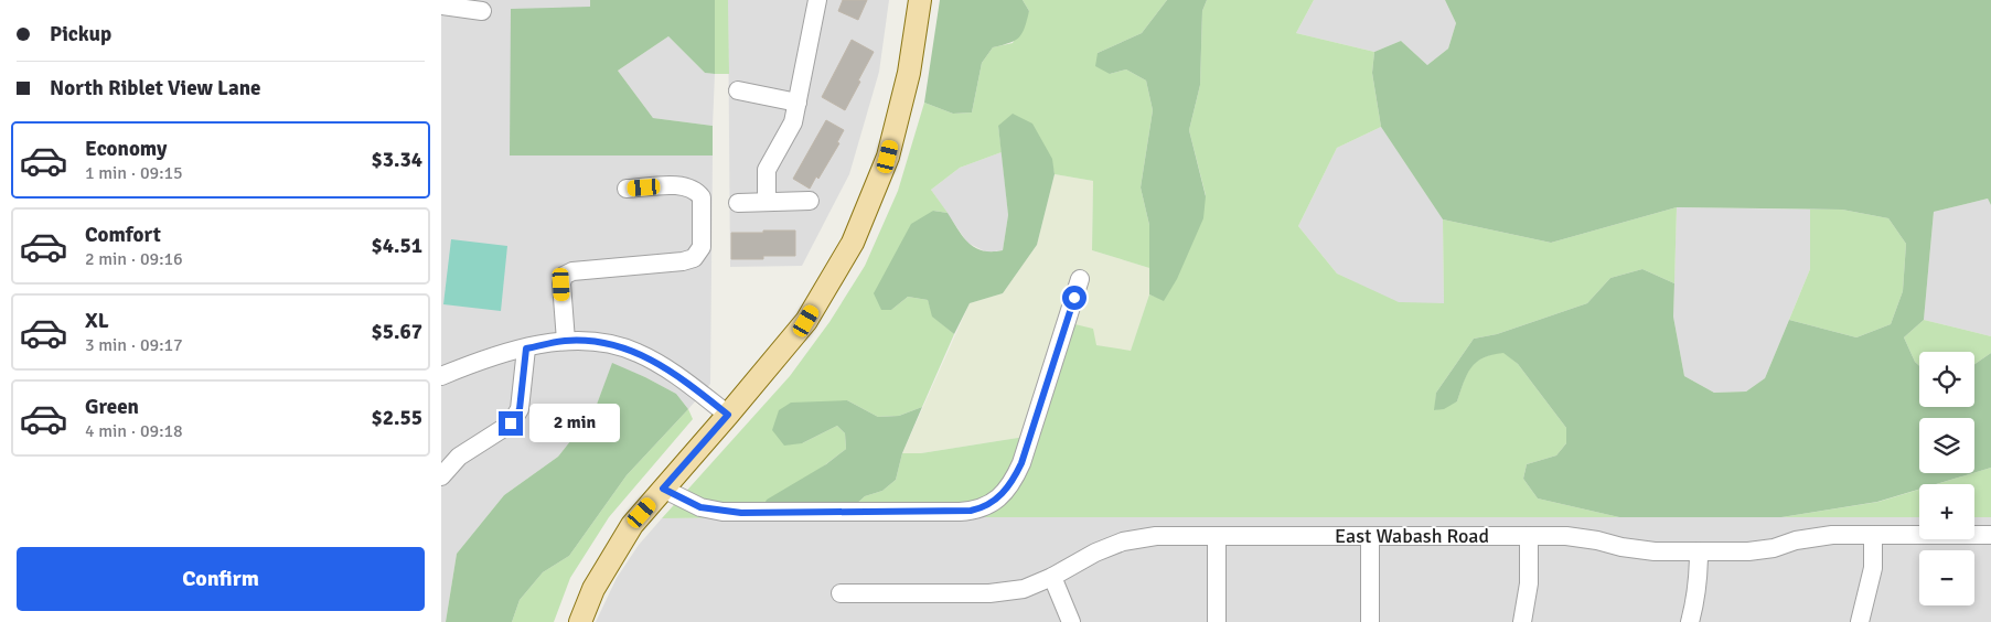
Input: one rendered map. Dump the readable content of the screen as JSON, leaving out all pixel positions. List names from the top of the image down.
{
  "streets": {
    "street": ["East Wabash Road"]
  },
  "page": {
    "banner": ["Pickup", "North Riblet View Lane"],
    "list": [
      {
        "name": "Economy",
        "note": "1 min · 09:15",
        "value": "$3.34"
      },
      {
        "name": "Comfort",
        "note": "2 min · 09:16",
        "value": "$4.51"
      },
      {
        "name": "XL",
        "note": "3 min · 09:17",
        "value": "$5.67"
      },
      {
        "name": "Green",
        "note": "4 min · 09:18",
        "value": "$2.55"
      }
    ],
    "map_buttons": ["+", "−"],
    "bubble": "2 min",
    "buttons": "Confirm"
  }
}
